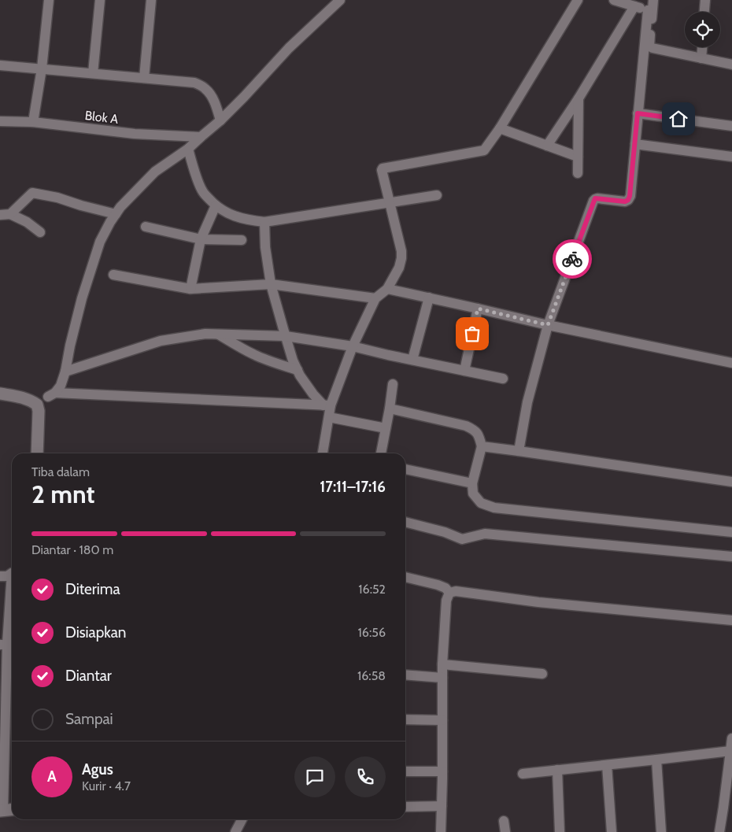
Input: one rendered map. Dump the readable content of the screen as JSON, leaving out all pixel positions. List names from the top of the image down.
{
  "streets": {
    "street": ["Blok A"]
  },
  "page": {
    "heading": ["2 mnt", "Tiba dalam", "17:11–17:16"],
    "panel": ["Agus", "Kurir · 4.7"],
    "bar": "Diantar · 180 m",
    "list": [
      ["Diterima", "16:52"],
      ["Disiapkan", "16:56"],
      ["Diantar", "16:58"],
      "Sampai"
    ],
    "round": "A"
  }
}
